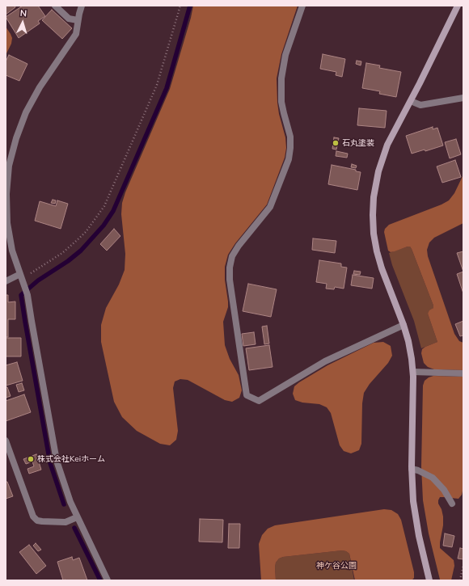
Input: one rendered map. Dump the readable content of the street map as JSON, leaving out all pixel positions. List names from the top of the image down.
{
  "parks": ["神ケ谷公園"],
  "places": ["石丸塗装", "株式会社Keiホーム"],
  "north": "top"
}
